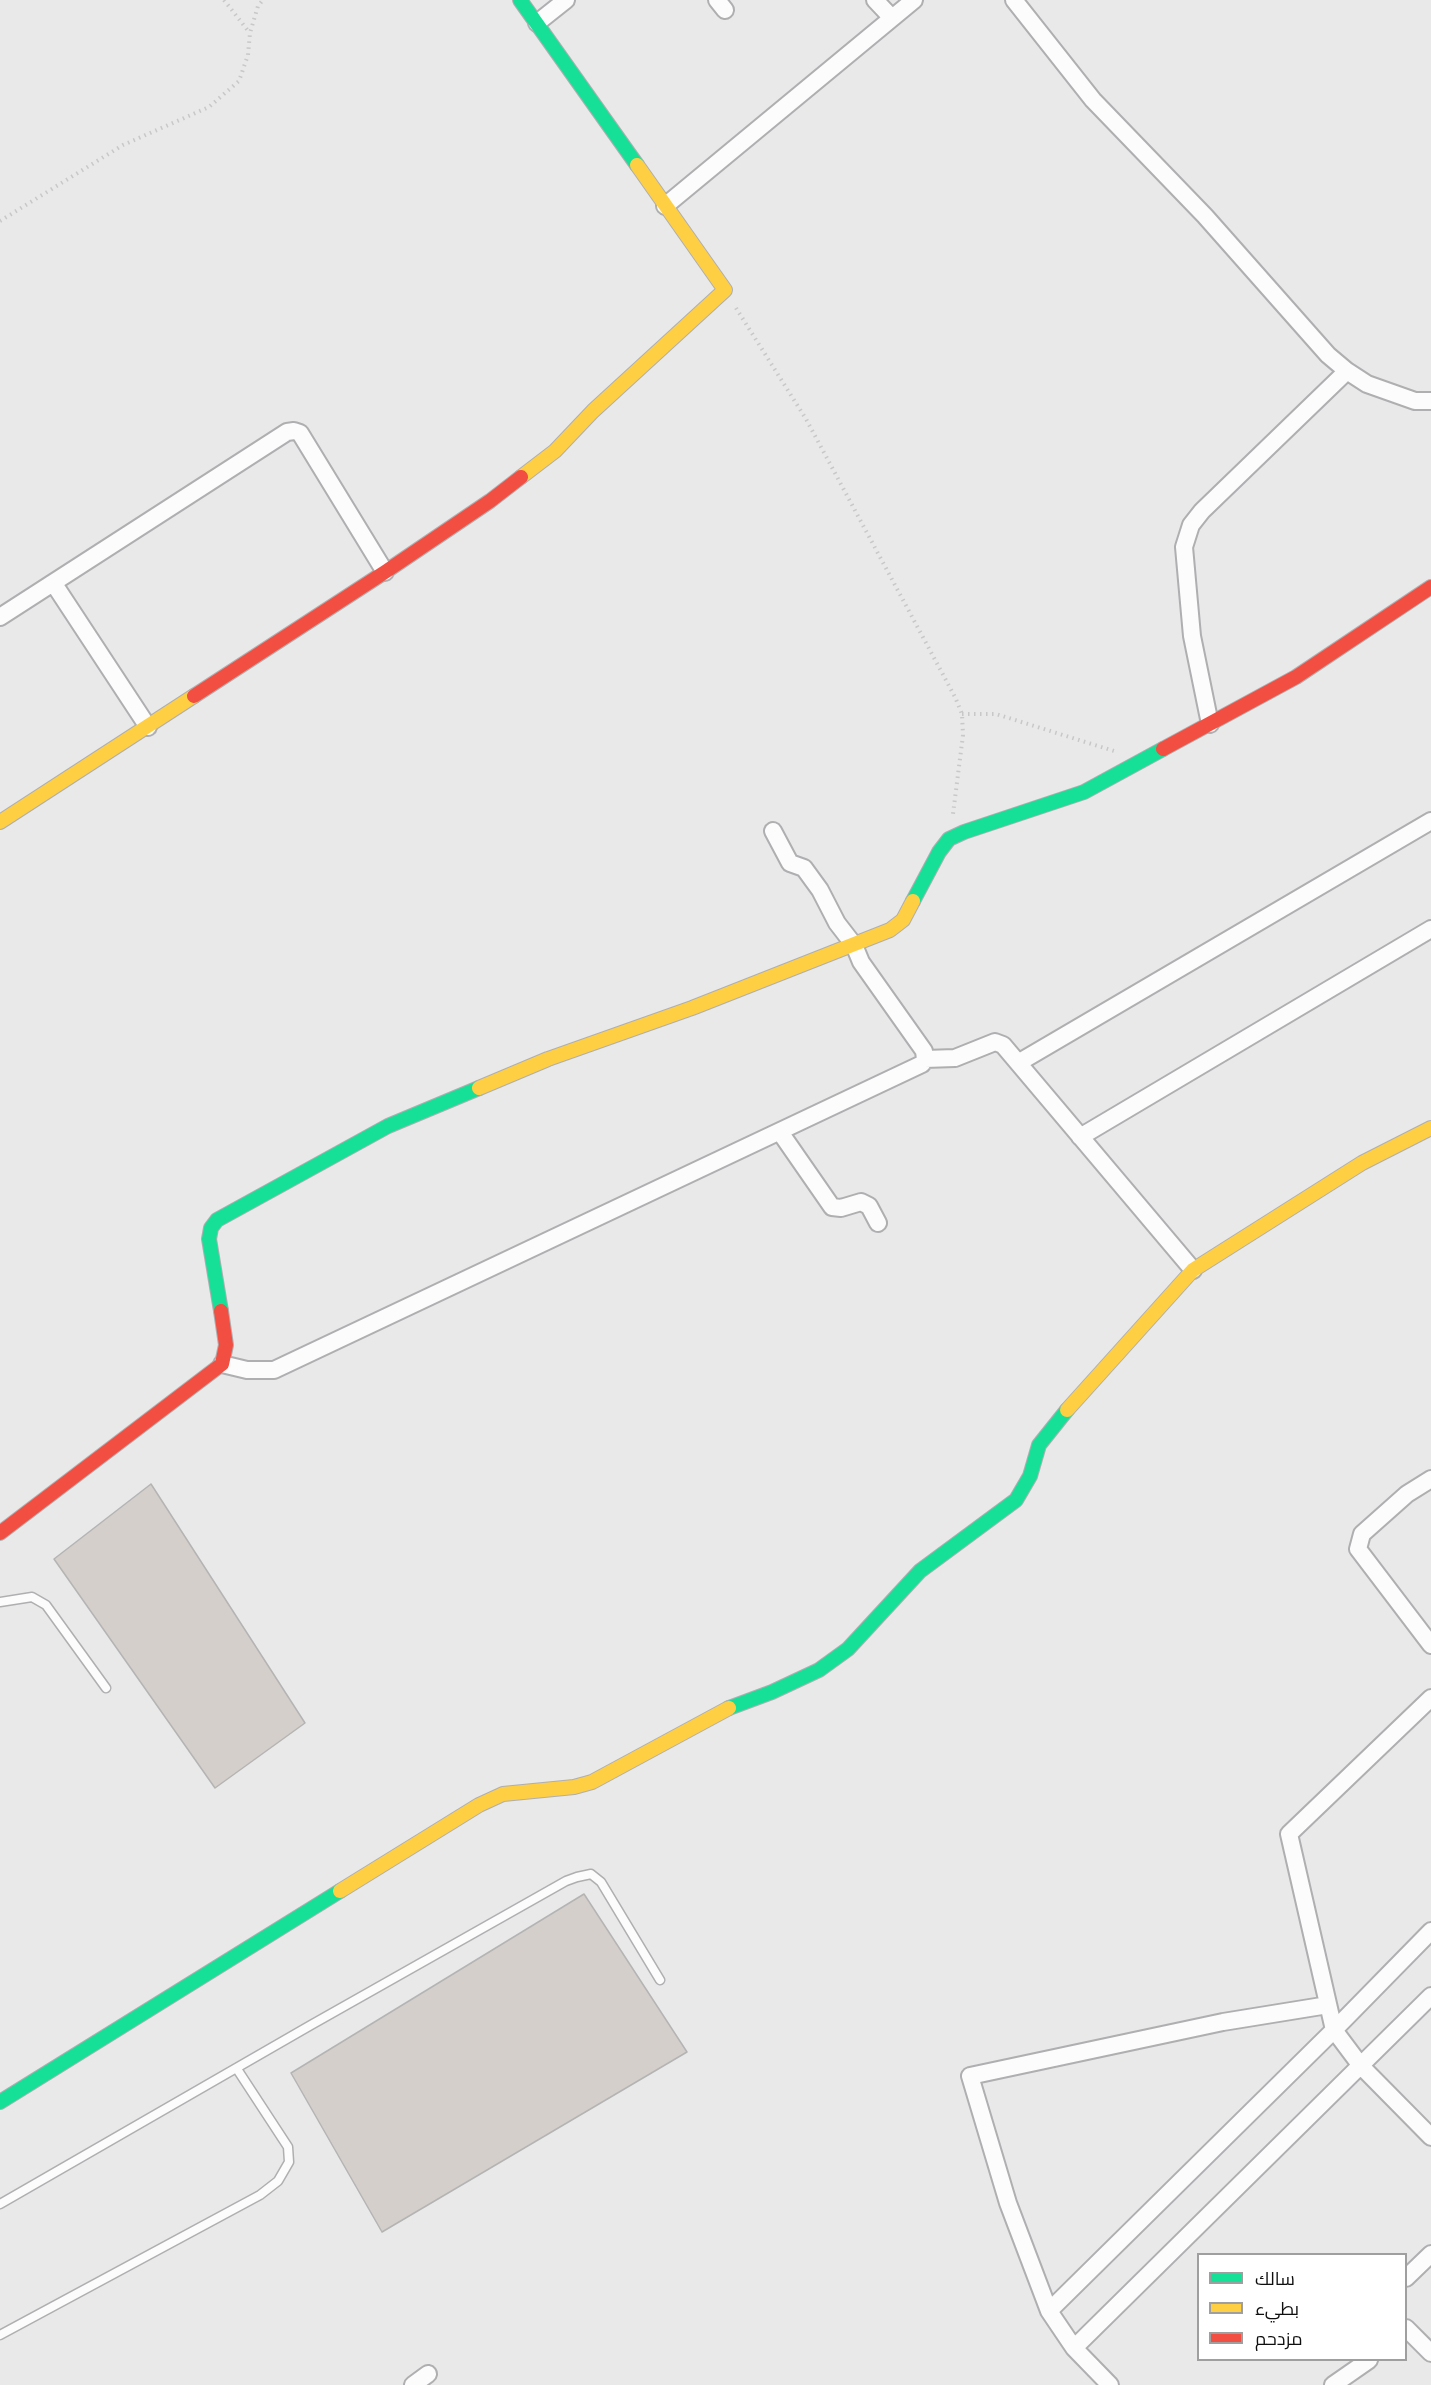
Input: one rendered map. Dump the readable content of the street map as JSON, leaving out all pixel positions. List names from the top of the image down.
{
  "legend": ["سالك", "بطيء", "مزدحم"]
}
